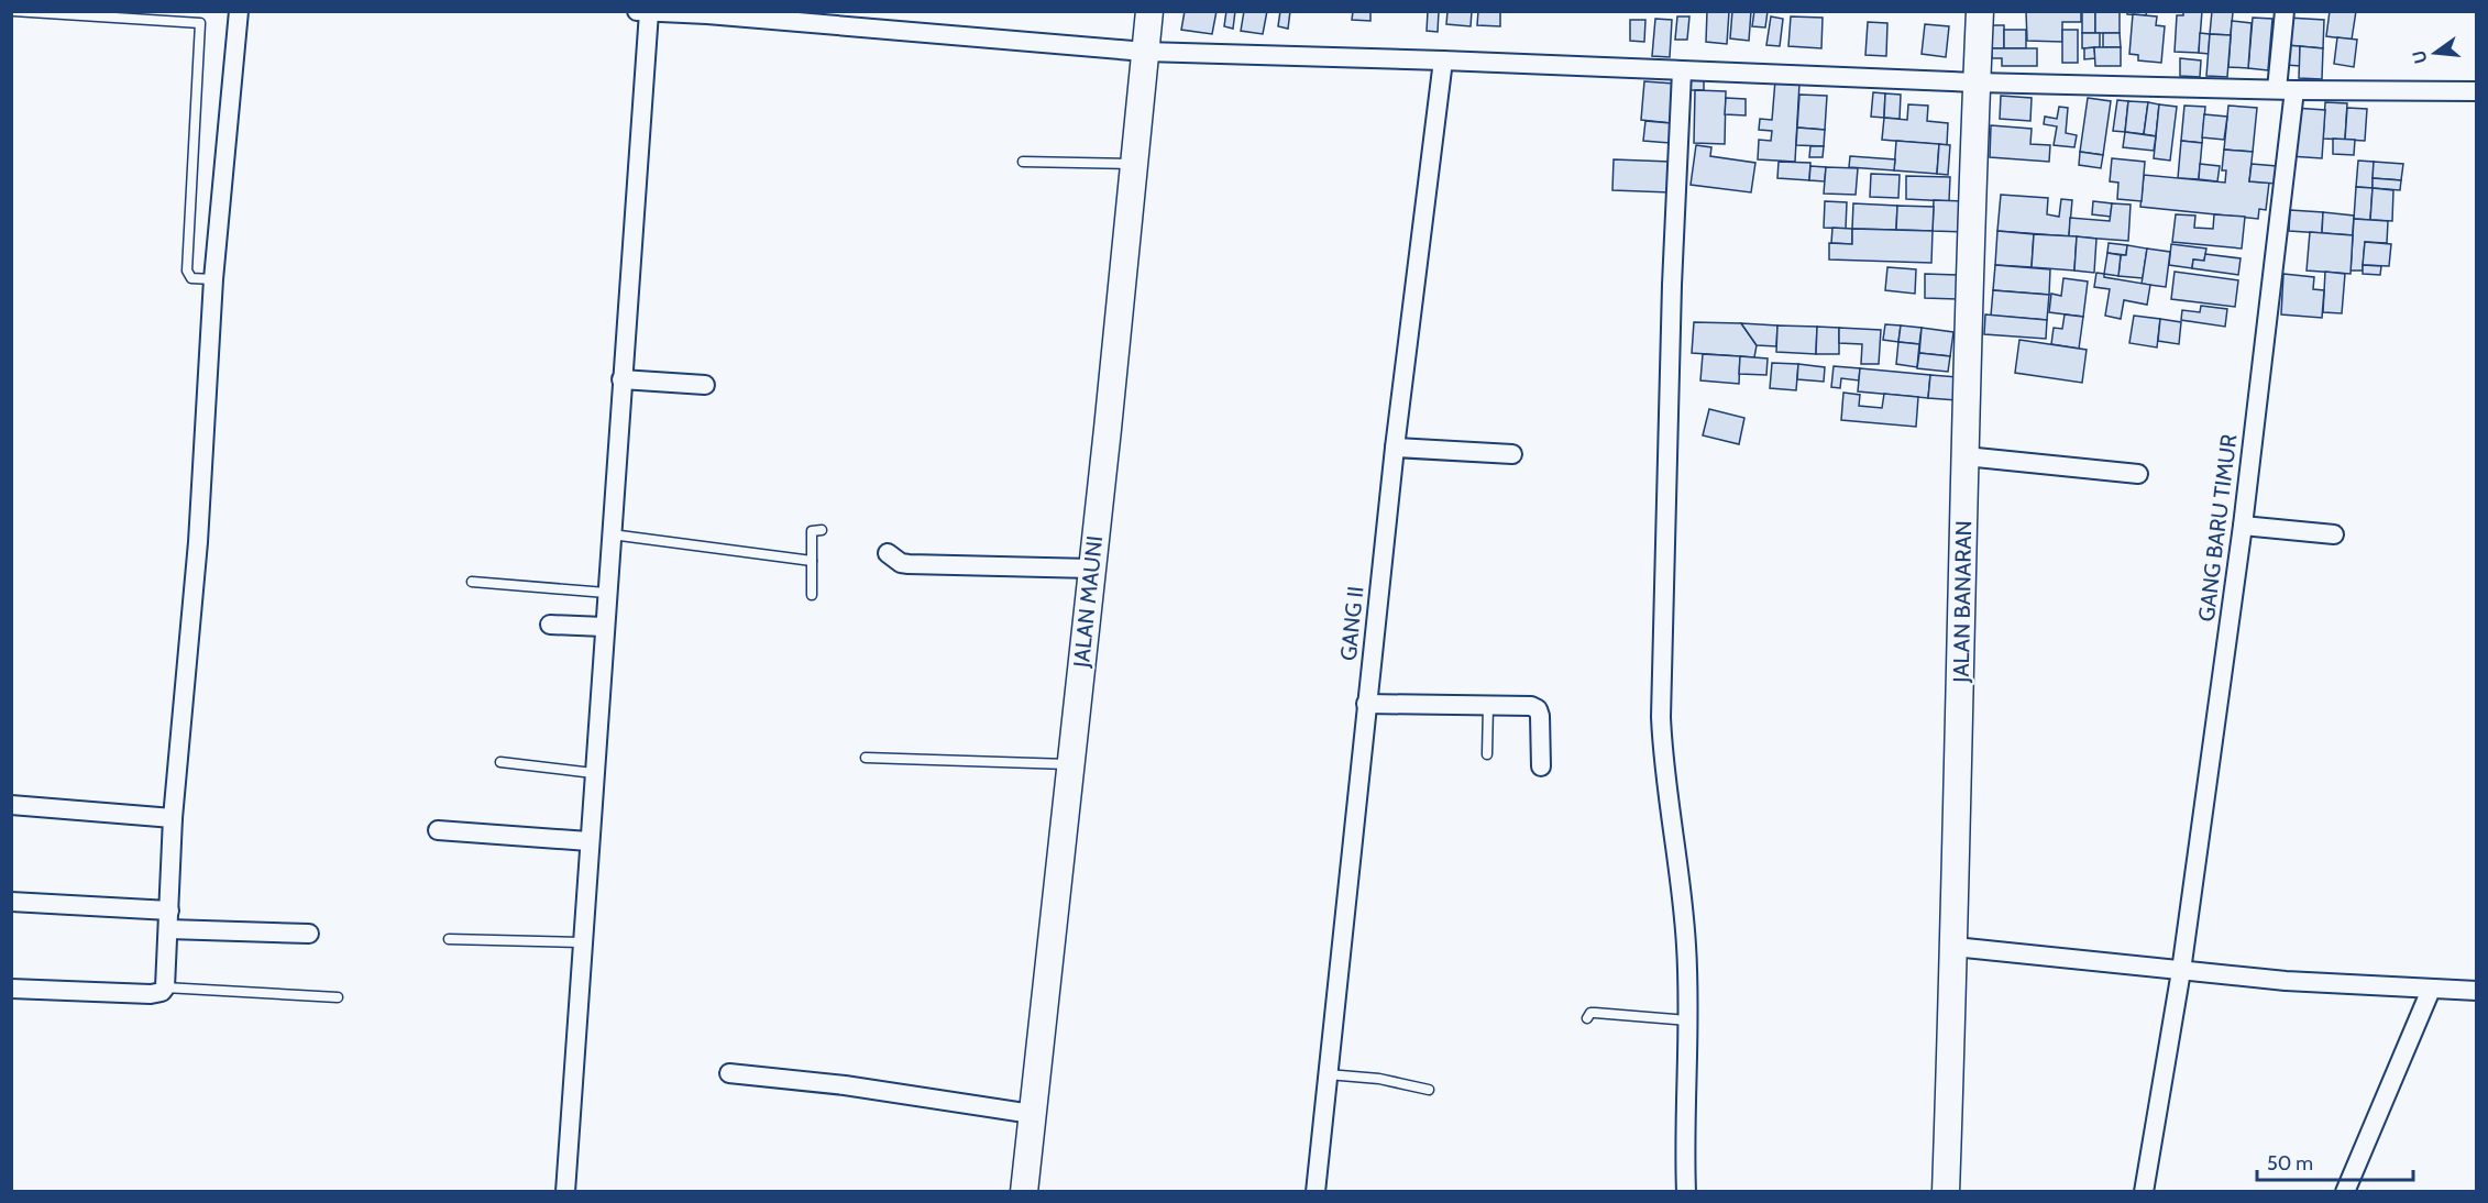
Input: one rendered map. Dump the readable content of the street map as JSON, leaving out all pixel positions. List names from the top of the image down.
{
  "streets": {
    "main road": ["JALAN MAUNI", "JALAN BANARAN"],
    "street": ["GANG BARU TIMUR", "GANG II"]
  },
  "scale_bar": "50 m",
  "north": "left"
}
